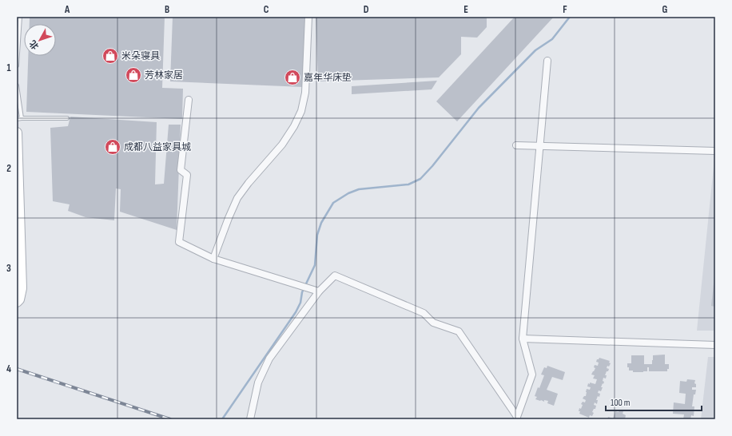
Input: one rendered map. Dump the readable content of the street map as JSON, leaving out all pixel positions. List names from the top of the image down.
{
  "places": {
    "shop": [
      "米朵寝具",
      "芳林家居",
      "嘉年华床垫",
      "成都八益家具城"
    ]
  },
  "scale_bar": "100 m",
  "north": "bottom left",
  "grid": {
    "columns": [
      "A",
      "B",
      "C",
      "D",
      "E",
      "F",
      "G"
    ],
    "rows": [
      "1",
      "2",
      "3",
      "4"
    ]
  }
}
